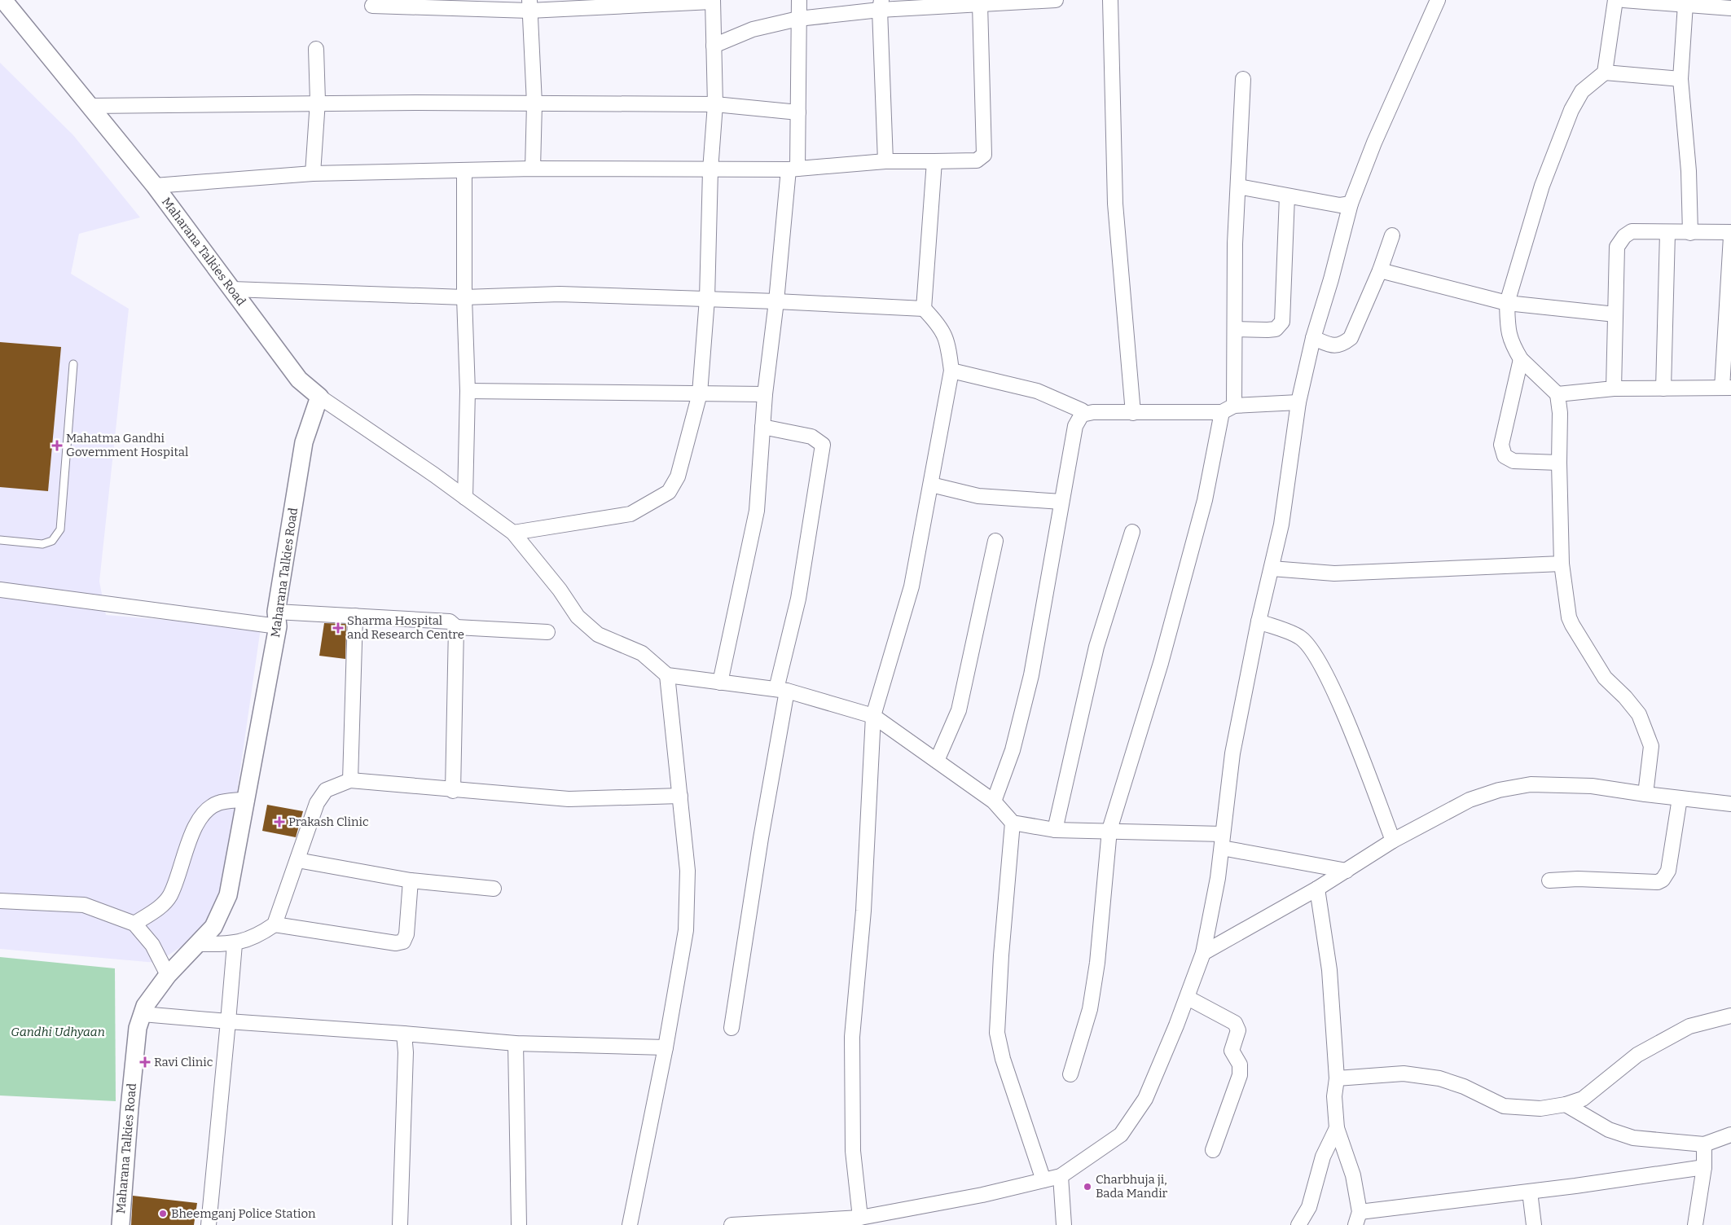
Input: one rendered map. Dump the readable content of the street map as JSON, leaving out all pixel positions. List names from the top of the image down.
{
  "streets": {
    "street": ["Maharana Talkies Road"]
  },
  "parks": ["Gandhi Udhyaan"],
  "places": {
    "health": [
      "Mahatma Gandhi Government Hospital",
      "Sharma Hospital and Research Centre",
      "Prakash Clinic",
      "Ravi Clinic"
    ],
    "other": ["Charbhuja ji, Bada Mandir", "Bheemganj Police Station"]
  }
}
